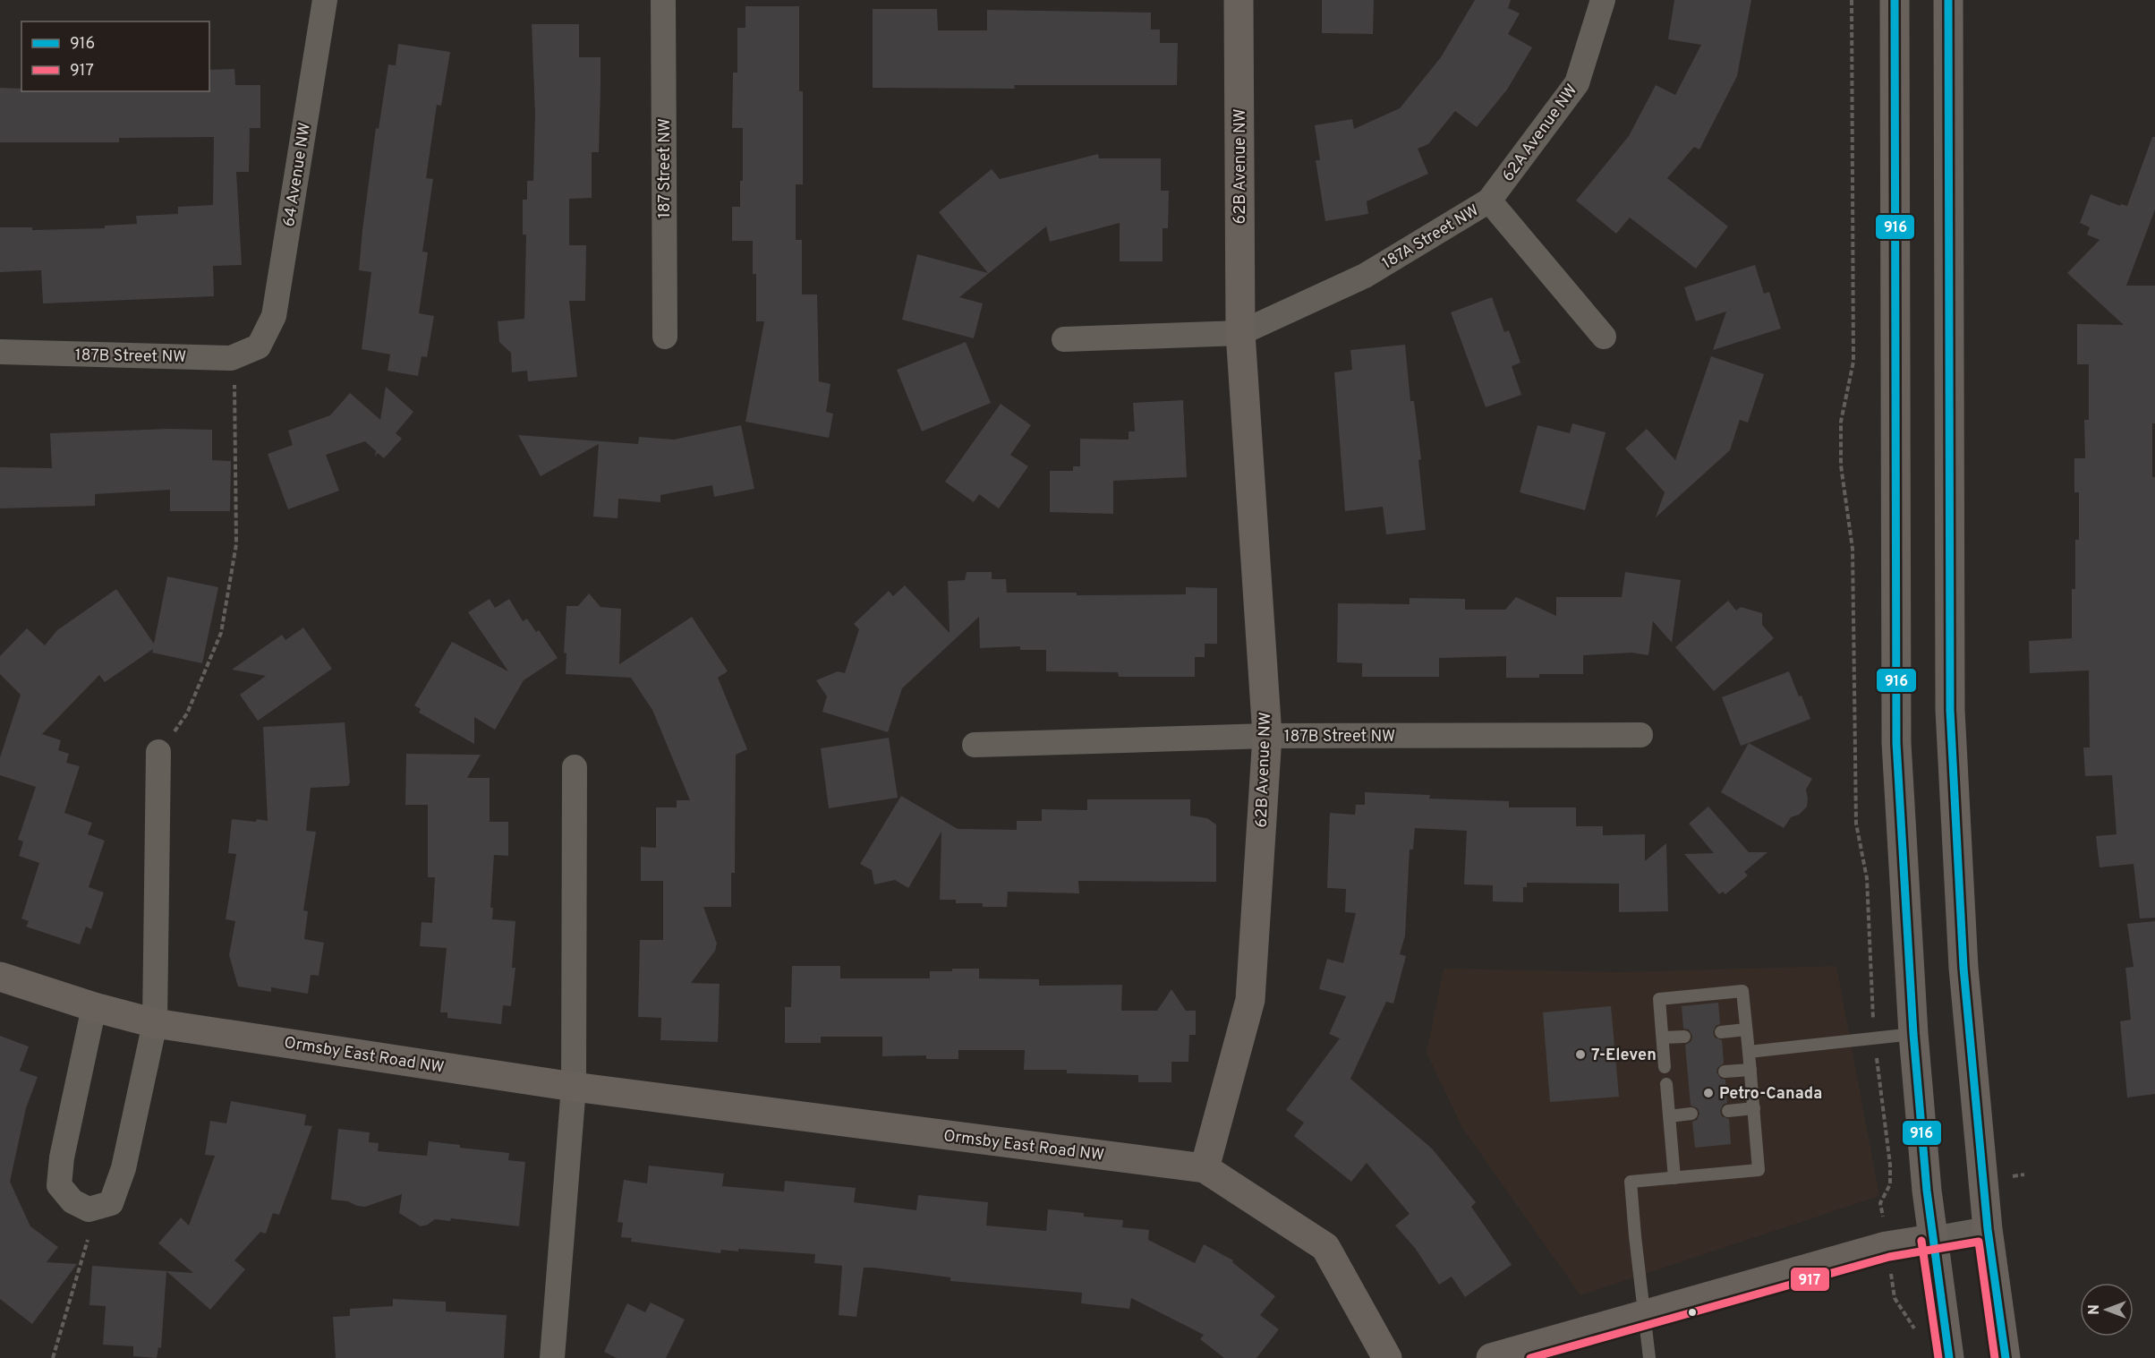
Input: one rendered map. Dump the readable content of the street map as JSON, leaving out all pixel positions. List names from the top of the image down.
{
  "streets": {
    "street": [
      "62A Avenue NW",
      "62B Avenue NW",
      "187 Street NW",
      "64 Avenue NW",
      "187A Street NW",
      "187B Street NW",
      "Ormsby East Road NW"
    ]
  },
  "crossings": [
    ["62A Avenue NW", "187A Street NW"],
    ["62B Avenue NW", "187A Street NW"],
    ["62B Avenue NW", "187B Street NW"],
    ["62B Avenue NW", "Ormsby East Road NW"],
    ["64 Avenue NW", "187B Street NW"]
  ],
  "places": ["7-Eleven", "Petro-Canada"],
  "lines": ["transit line 916", "transit line 917"],
  "legend": ["916", "917"],
  "north": "left"
}
